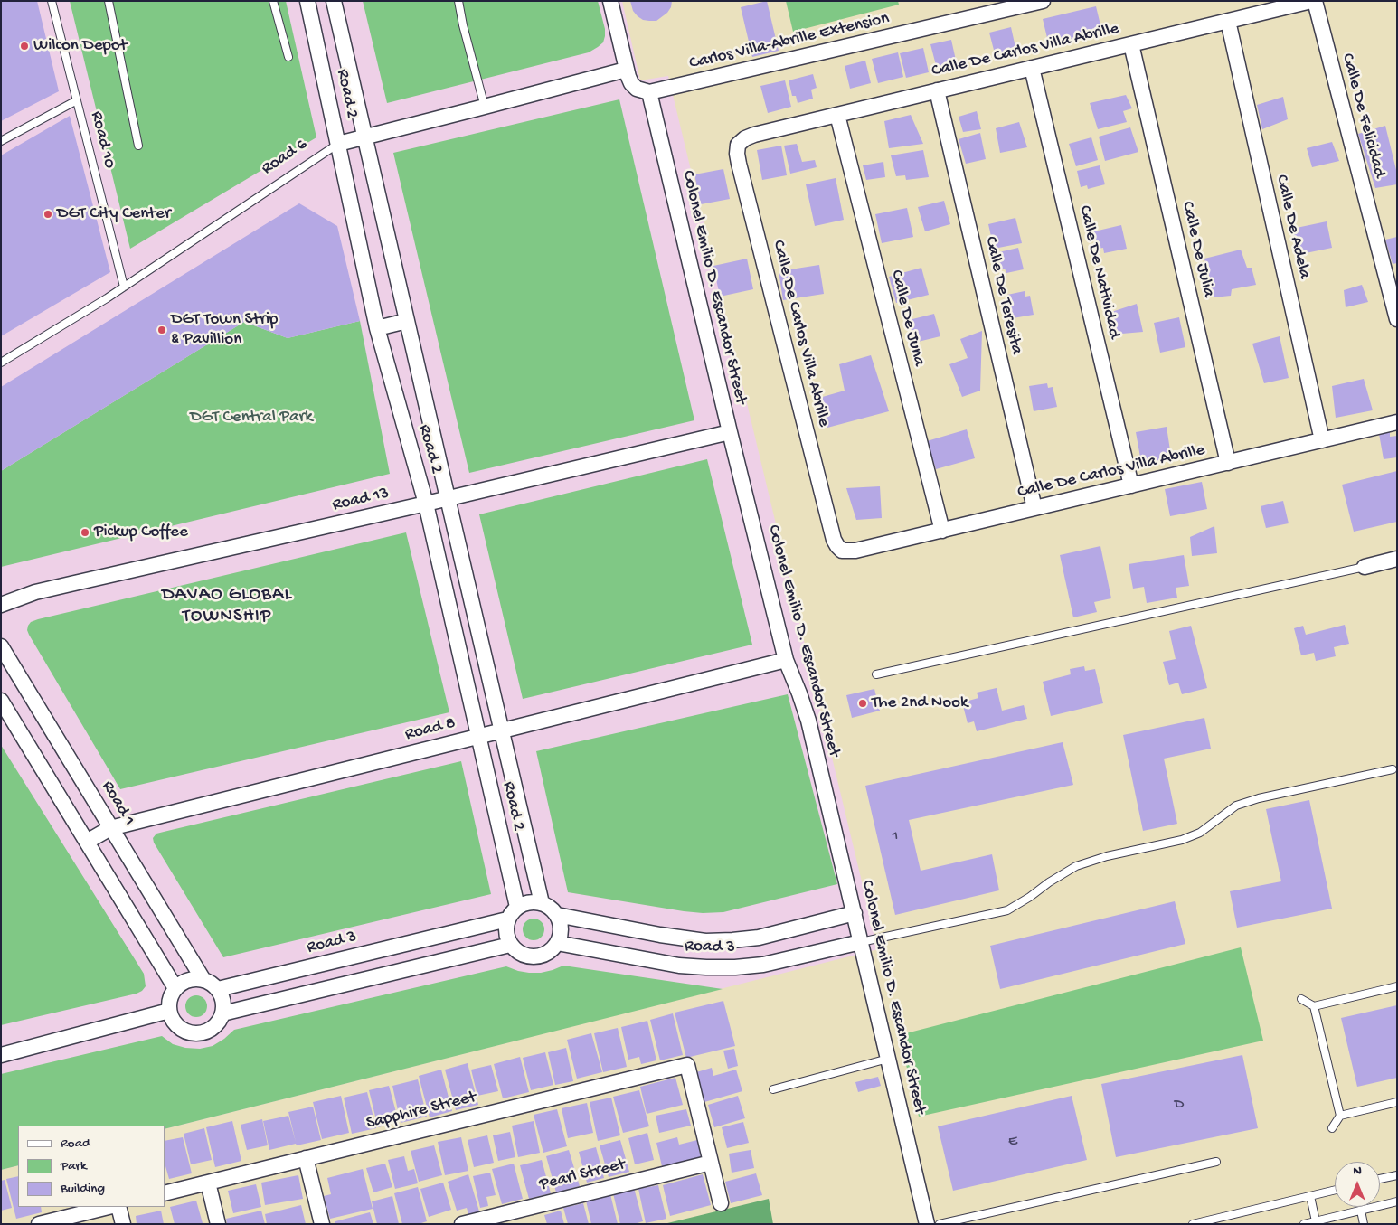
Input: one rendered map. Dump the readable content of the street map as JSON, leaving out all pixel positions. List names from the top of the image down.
{
  "streets": {
    "street": [
      "Carlos Villa-Abrille Extension",
      "Calle De Carlos Villa Abrille",
      "Road 2",
      "Calle De Felicidad",
      "Road 6",
      "Calle De Adela",
      "Calle De Julia",
      "Calle De Natividad",
      "Colonel Emilio D. Escandor Street",
      "Calle De Teresita",
      "Calle De Juna",
      "Road 13",
      "Road 8",
      "Road 1",
      "Road 3",
      "Sapphire Street",
      "Pearl Street"
    ],
    "lane": ["Road 10"]
  },
  "crossings": [
    ["Carlos Villa-Abrille Extension", "Colonel Emilio D. Escandor Street"],
    ["Calle De Carlos Villa Abrille", "Calle De Adela"],
    ["Calle De Carlos Villa Abrille", "Calle De Julia"],
    ["Calle De Carlos Villa Abrille", "Calle De Natividad"],
    ["Calle De Carlos Villa Abrille", "Calle De Teresita"],
    ["Calle De Carlos Villa Abrille", "Calle De Juna"],
    ["Road 2", "Road 6"],
    ["Road 2", "Road 13"],
    ["Road 2", "Road 8"],
    ["Road 2", "Road 3"],
    ["Road 10", "Road 6"],
    ["Colonel Emilio D. Escandor Street", "Road 13"],
    ["Colonel Emilio D. Escandor Street", "Road 8"],
    ["Colonel Emilio D. Escandor Street", "Road 3"],
    ["Road 8", "Road 1"],
    ["Road 1", "Road 3"],
    ["Sapphire Street", "Pearl Street"]
  ],
  "districts": ["DAVAO GLOBAL TOWNSHIP"],
  "parks": ["DGT Central Park"],
  "places": [
    "Wilcon Depot",
    "DGT City Center",
    "DGT Town Strip & Pavillion",
    "Pickup Coffee",
    "The 2nd Nook"
  ],
  "house_numbers": ["1", "D", "E"],
  "legend": ["Road", "Park", "Building"],
  "north": "top"
}
